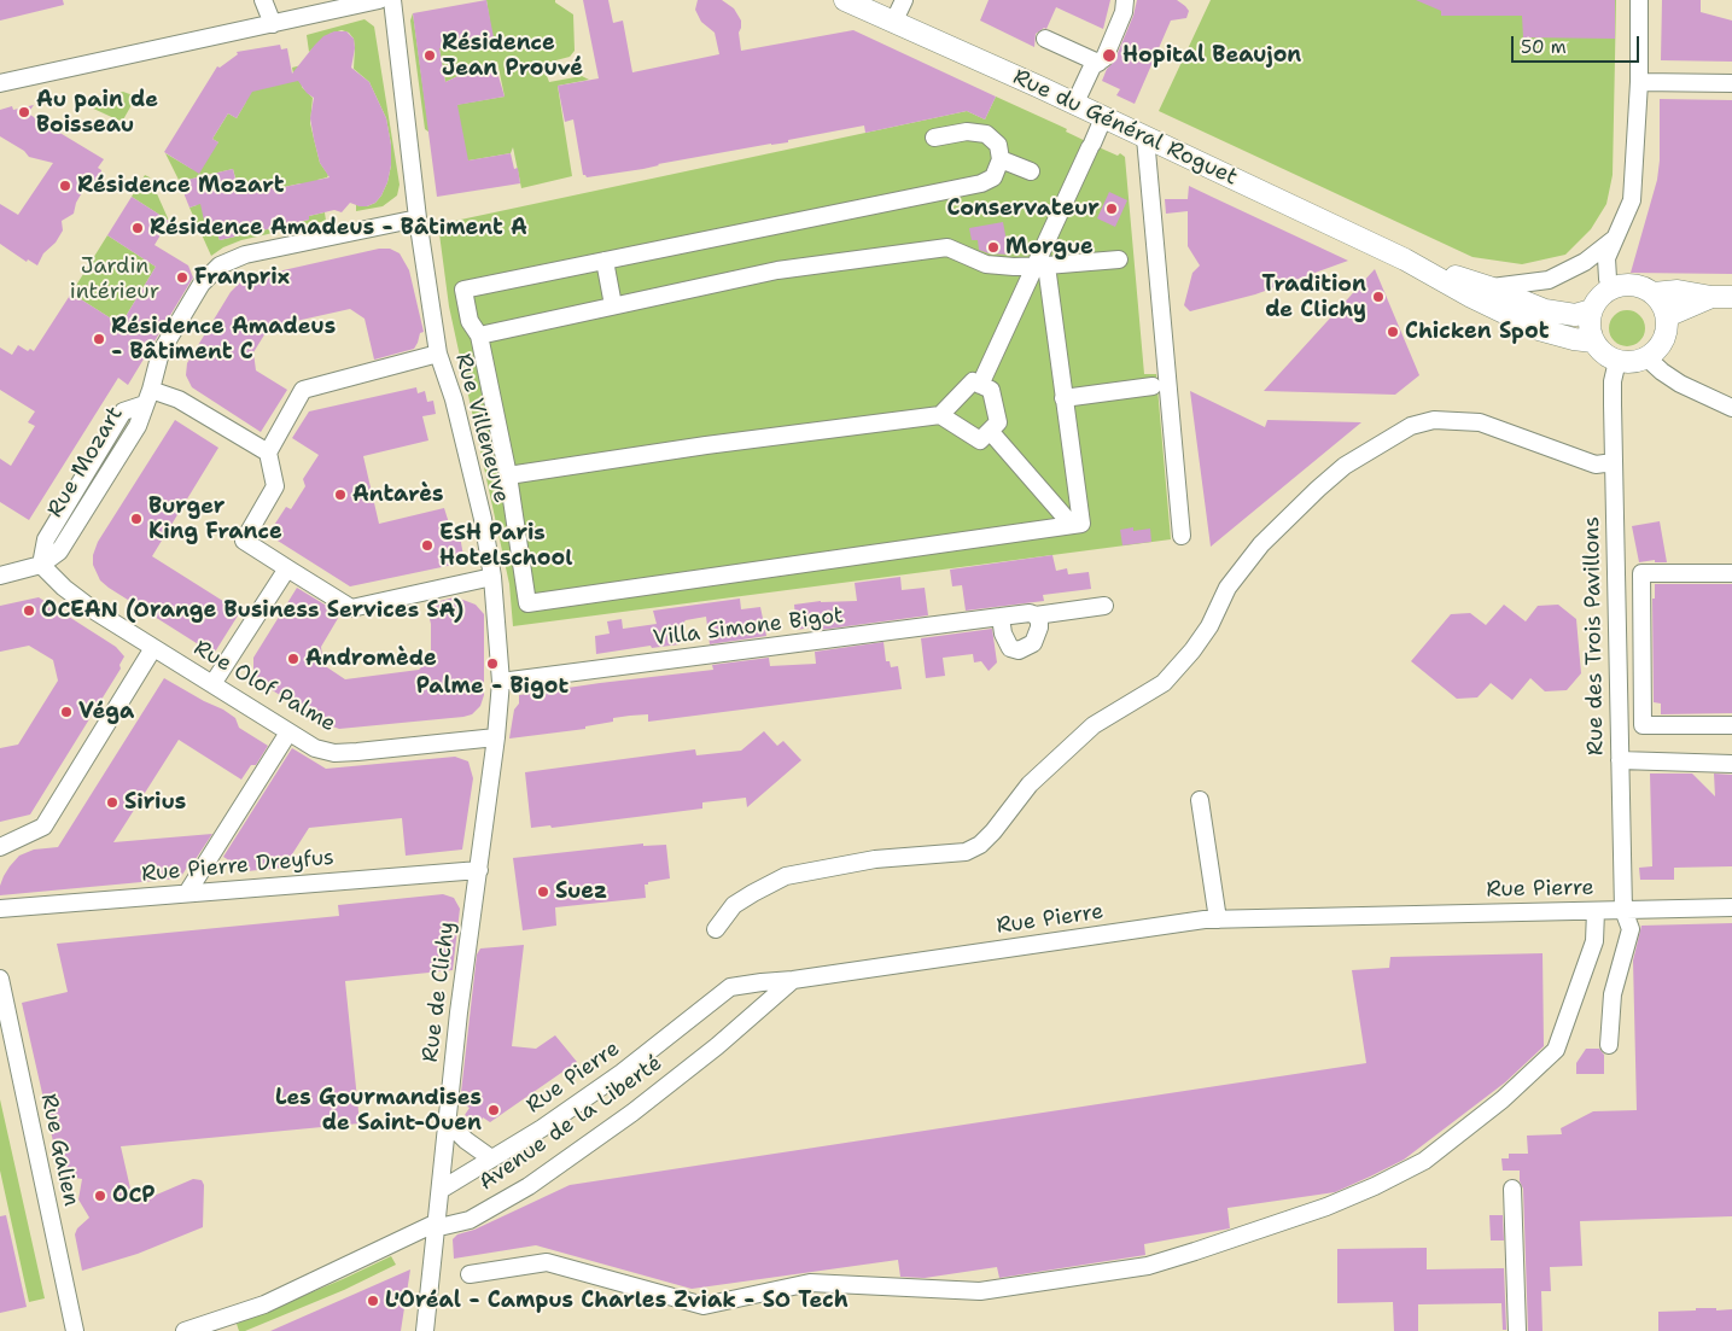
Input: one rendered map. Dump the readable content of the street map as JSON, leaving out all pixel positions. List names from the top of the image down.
{
  "streets": {
    "main road": ["Rue du Général Roguet"],
    "street": [
      "Rue Villeneuve",
      "Villa Simone Bigot",
      "Rue des Trois Pavillons",
      "Rue Olof Palme",
      "Rue Pierre Dreyfus",
      "Rue Pierre",
      "Rue de Clichy",
      "Avenue de la Liberté",
      "Rue Galien"
    ]
  },
  "crossings": [
    ["Rue du Général Roguet", "Rue des Trois Pavillons"],
    ["Rue Villeneuve", "Villa Simone Bigot"],
    ["Rue Villeneuve", "Rue Olof Palme"],
    ["Rue Villeneuve", "Rue Pierre Dreyfus"],
    ["Rue Villeneuve", "Rue de Clichy"],
    ["Rue des Trois Pavillons", "Rue Pierre"],
    ["Rue Pierre Dreyfus", "Rue de Clichy"],
    ["Rue Pierre", "Rue de Clichy"],
    ["Rue Pierre", "Avenue de la Liberté"],
    ["Rue de Clichy", "Avenue de la Liberté"]
  ],
  "parks": ["Jardin intérieur"],
  "places": [
    "Résidence Jean Prouvé",
    "Hopital Beaujon",
    "Au pain de Boisseau",
    "Résidence Mozart",
    "Conservateur",
    "Résidence Amadeus - Bâtiment A",
    "Morgue",
    "Franprix",
    "Tradition de Clichy",
    "Chicken Spot",
    "Résidence Amadeus - Bâtiment C",
    "Antarès",
    "Burger King France",
    "ESH Paris Hotelschool",
    "OCEAN (Orange Business Services SA)",
    "Andromède",
    "Palme - Bigot",
    "Véga",
    "Sirius",
    "Suez",
    "Les Gourmandises de Saint-Ouen",
    "OCP",
    "L'Oréal - Campus Charles Zviak - SO Tech"
  ],
  "scale_bar": "50 m"
}
